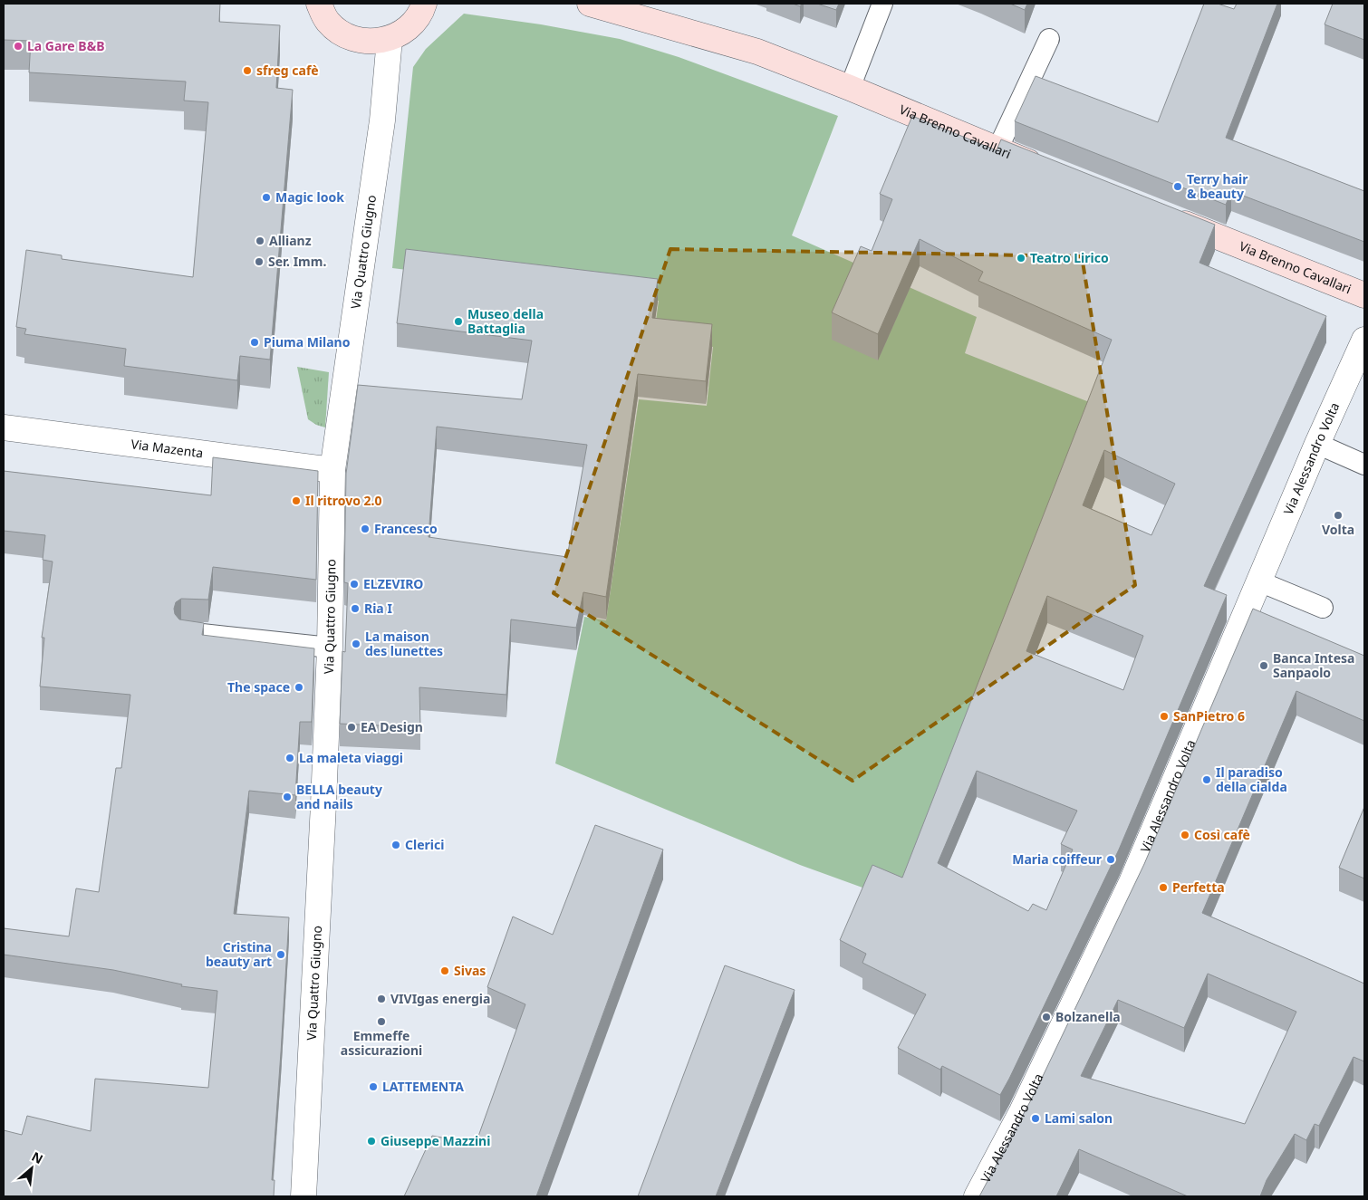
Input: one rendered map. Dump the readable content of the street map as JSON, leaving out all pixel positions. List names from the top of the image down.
{
  "streets": {
    "street": [
      "Via Brenno Cavallari",
      "Via Quattro Giugno",
      "Via Mazenta",
      "Via Alessandro Volta"
    ]
  },
  "crossings": [
    ["Via Quattro Giugno", "Via Mazenta"]
  ],
  "places": [
    "La Gare B&B",
    "sfreg cafè",
    "Terry hair & beauty",
    "Magic look",
    "Allianz",
    "Teatro Lirico",
    "Ser. Imm.",
    "Museo della Battaglia",
    "Piuma Milano",
    "Il ritrovo 2.0",
    "Volta",
    "Francesco",
    "ELZEVIRO",
    "Ria I",
    "La maison des lunettes",
    "Banca Intesa Sanpaolo",
    "The space",
    "SanPietro 6",
    "EA Design",
    "La maleta viaggi",
    "Il paradiso della cialda",
    "BELLA beauty and nails",
    "Così cafè",
    "Clerici",
    "Maria coiffeur",
    "Perfetta",
    "Cristina beauty art",
    "Sivas",
    "VIVIgas energia",
    "Bolzanella",
    "Emmeffe assicurazioni",
    "LATTEMENTA",
    "Lami salon",
    "Giuseppe Mazzini"
  ],
  "north": "top right"
}
